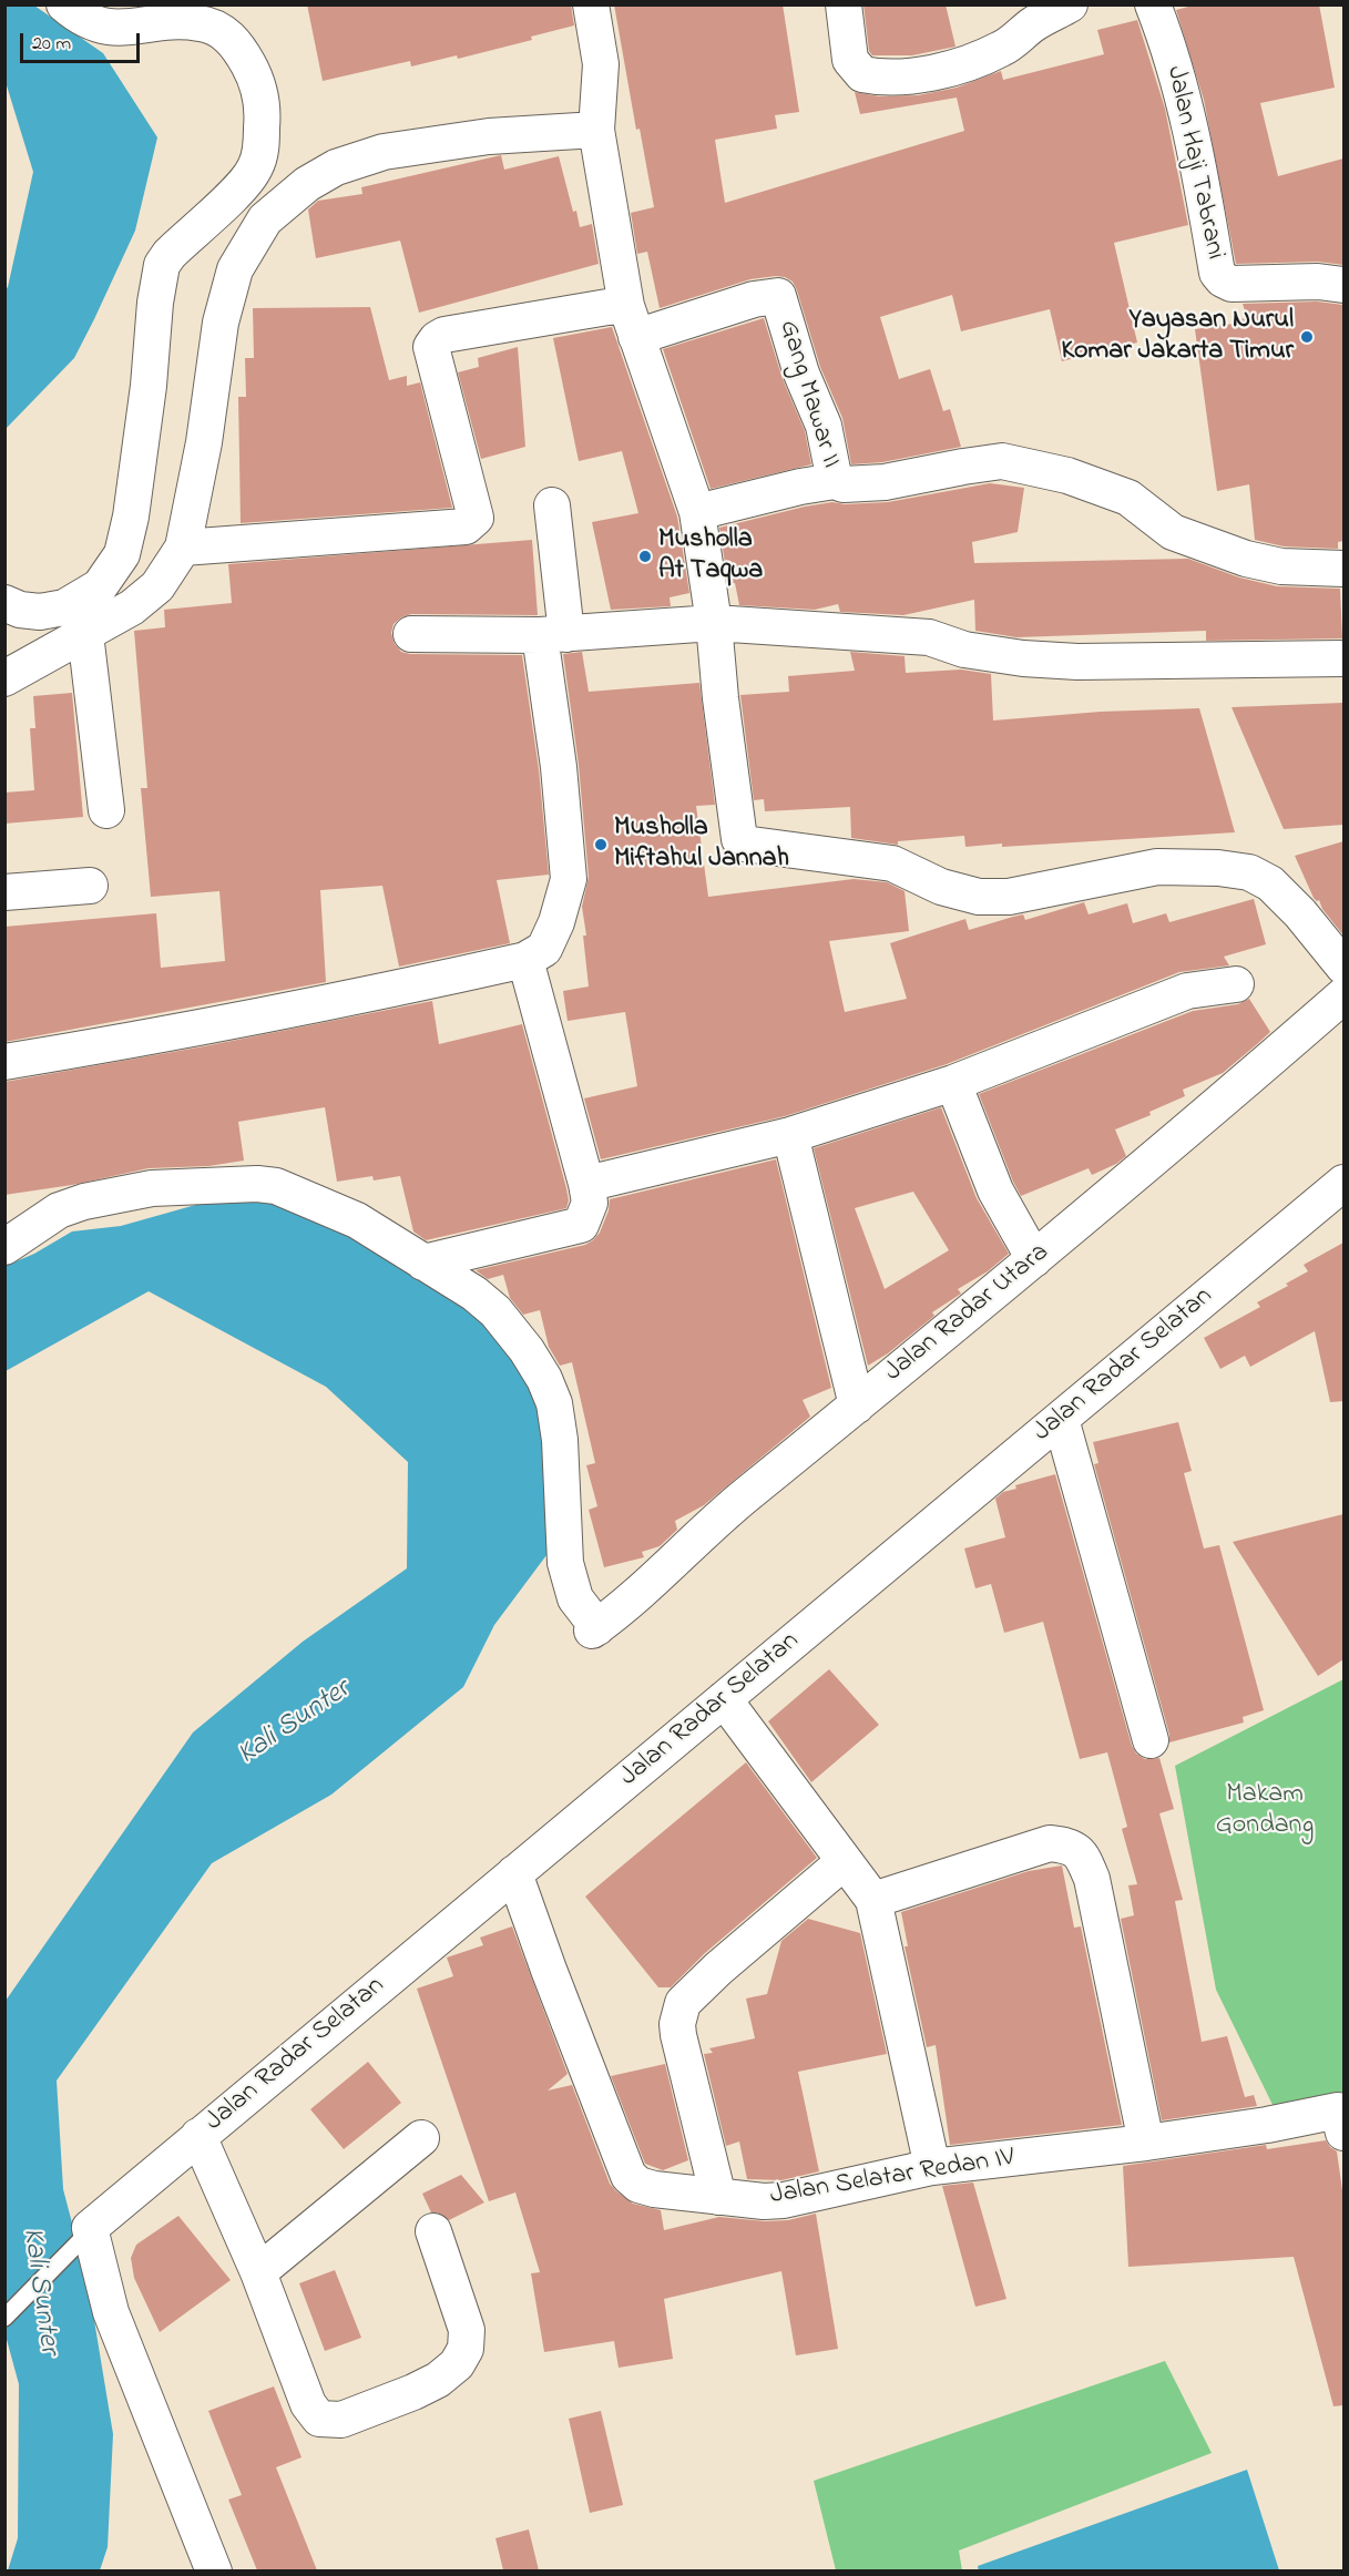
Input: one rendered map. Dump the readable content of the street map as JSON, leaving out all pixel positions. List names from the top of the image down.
{
  "streets": {
    "street": [
      "Jalan Haji Tabrani",
      "Gang Mawar II",
      "Jalan Radar Utara",
      "Jalan Radar Selatan",
      "Jalan Selatar Redan IV"
    ]
  },
  "crossings": [
    ["Jalan Radar Selatan", "Jalan Selatar Redan IV"]
  ],
  "water": ["Kali Sunter"],
  "parks": ["Makam Gondang"],
  "places": ["Yayasan Nurul Komar Jakarta Timur", "Musholla At Taqwa", "Musholla Miftahul Jannah"],
  "scale_bar": "20 m"
}
